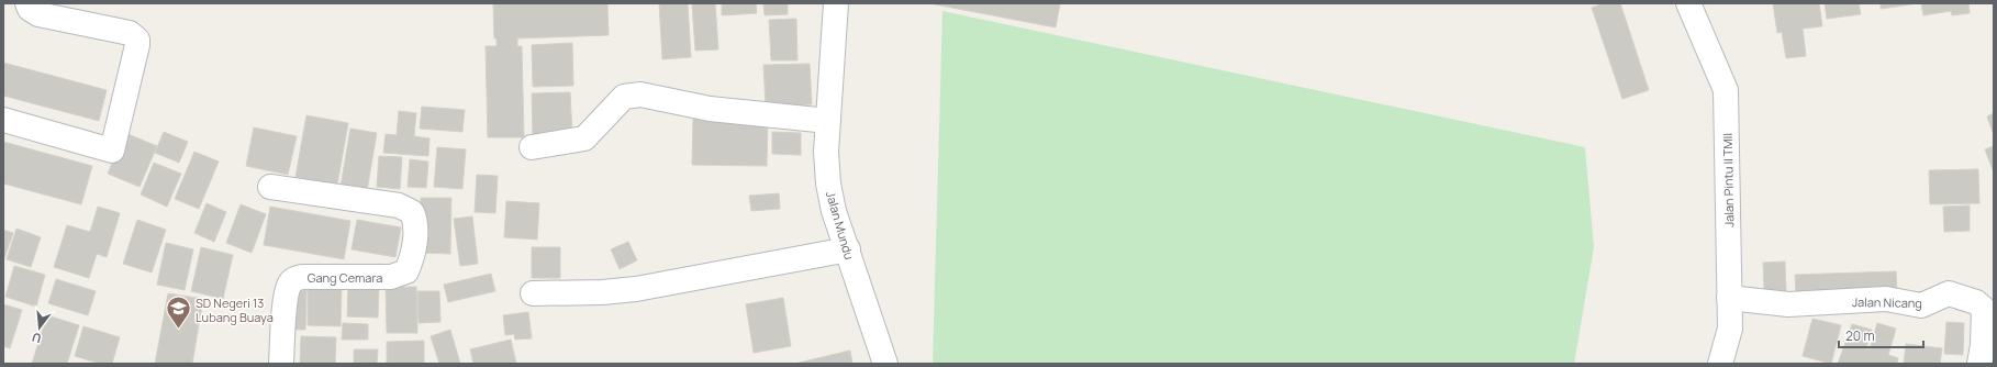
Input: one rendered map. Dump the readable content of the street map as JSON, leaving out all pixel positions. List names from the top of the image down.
{
  "streets": {
    "street": [
      "Jalan Pintu II TMII",
      "Jalan Mundu",
      "Gang Cemara",
      "Jalan Nicang"
    ]
  },
  "crossings": [
    ["Jalan Pintu II TMII", "Jalan Nicang"]
  ],
  "places": {
    "school or university": ["SD Negeri 13 Lubang Buaya"]
  },
  "scale_bar": "20 m",
  "north": "bottom"
}
